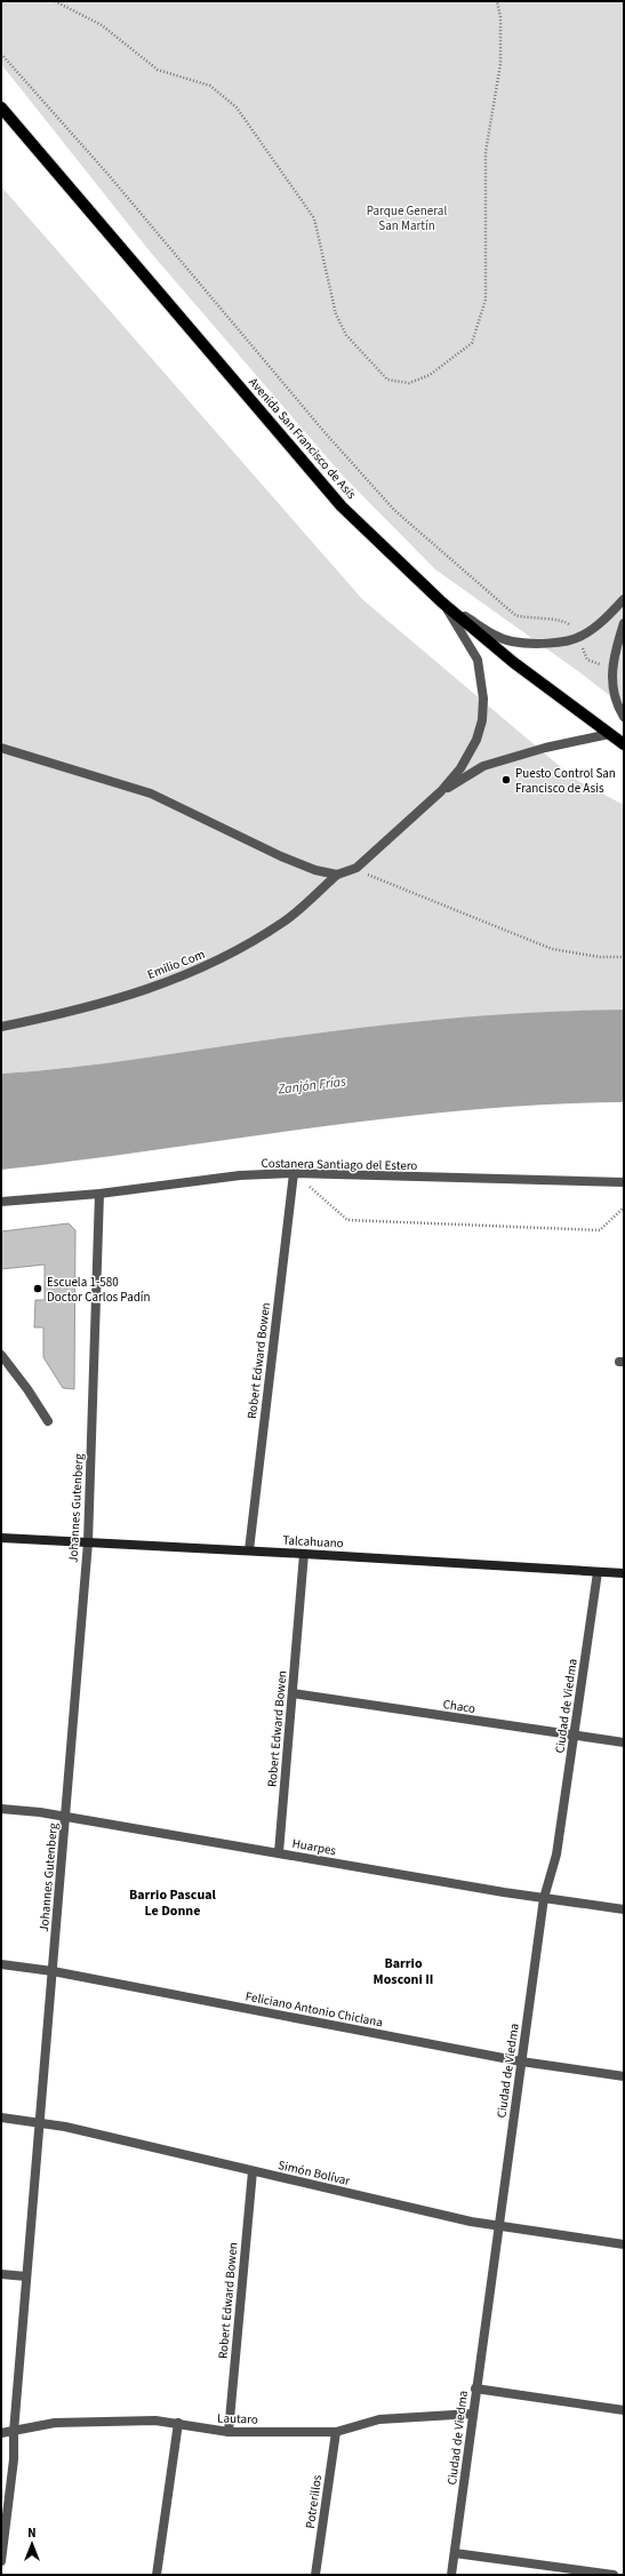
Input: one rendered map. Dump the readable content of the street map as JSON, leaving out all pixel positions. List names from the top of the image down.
{
  "streets": {
    "main road": ["Avenida San Francisco de Asís"],
    "street": [
      "Emilio Com",
      "Costanera Santiago del Estero",
      "Robert Edward Bowen",
      "Johannes Gutenberg",
      "Talcahuano",
      "Chaco",
      "Ciudad de Viedma",
      "Huarpes",
      "Feliciano Antonio Chiclana",
      "Simón Bolívar",
      "Lautaro",
      "Potrerillos"
    ]
  },
  "crossings": [
    ["Costanera Santiago del Estero", "Robert Edward Bowen"],
    ["Costanera Santiago del Estero", "Johannes Gutenberg"],
    ["Robert Edward Bowen", "Talcahuano"],
    ["Robert Edward Bowen", "Chaco"],
    ["Robert Edward Bowen", "Huarpes"],
    ["Robert Edward Bowen", "Simón Bolívar"],
    ["Robert Edward Bowen", "Lautaro"],
    ["Johannes Gutenberg", "Talcahuano"],
    ["Johannes Gutenberg", "Huarpes"],
    ["Johannes Gutenberg", "Feliciano Antonio Chiclana"],
    ["Johannes Gutenberg", "Simón Bolívar"],
    ["Johannes Gutenberg", "Lautaro"],
    ["Talcahuano", "Ciudad de Viedma"],
    ["Chaco", "Ciudad de Viedma"],
    ["Ciudad de Viedma", "Huarpes"],
    ["Ciudad de Viedma", "Feliciano Antonio Chiclana"],
    ["Ciudad de Viedma", "Simón Bolívar"],
    ["Ciudad de Viedma", "Lautaro"],
    ["Lautaro", "Potrerillos"]
  ],
  "districts": ["Barrio Pascual Le Donne", "Barrio Mosconi II"],
  "water": ["Zanjón Frías"],
  "parks": ["Parque General San Martín"],
  "places": ["Puesto Control San Francisco de Asis", "Escuela 1-580 Doctor Carlos Padín"],
  "north": "top"
}
